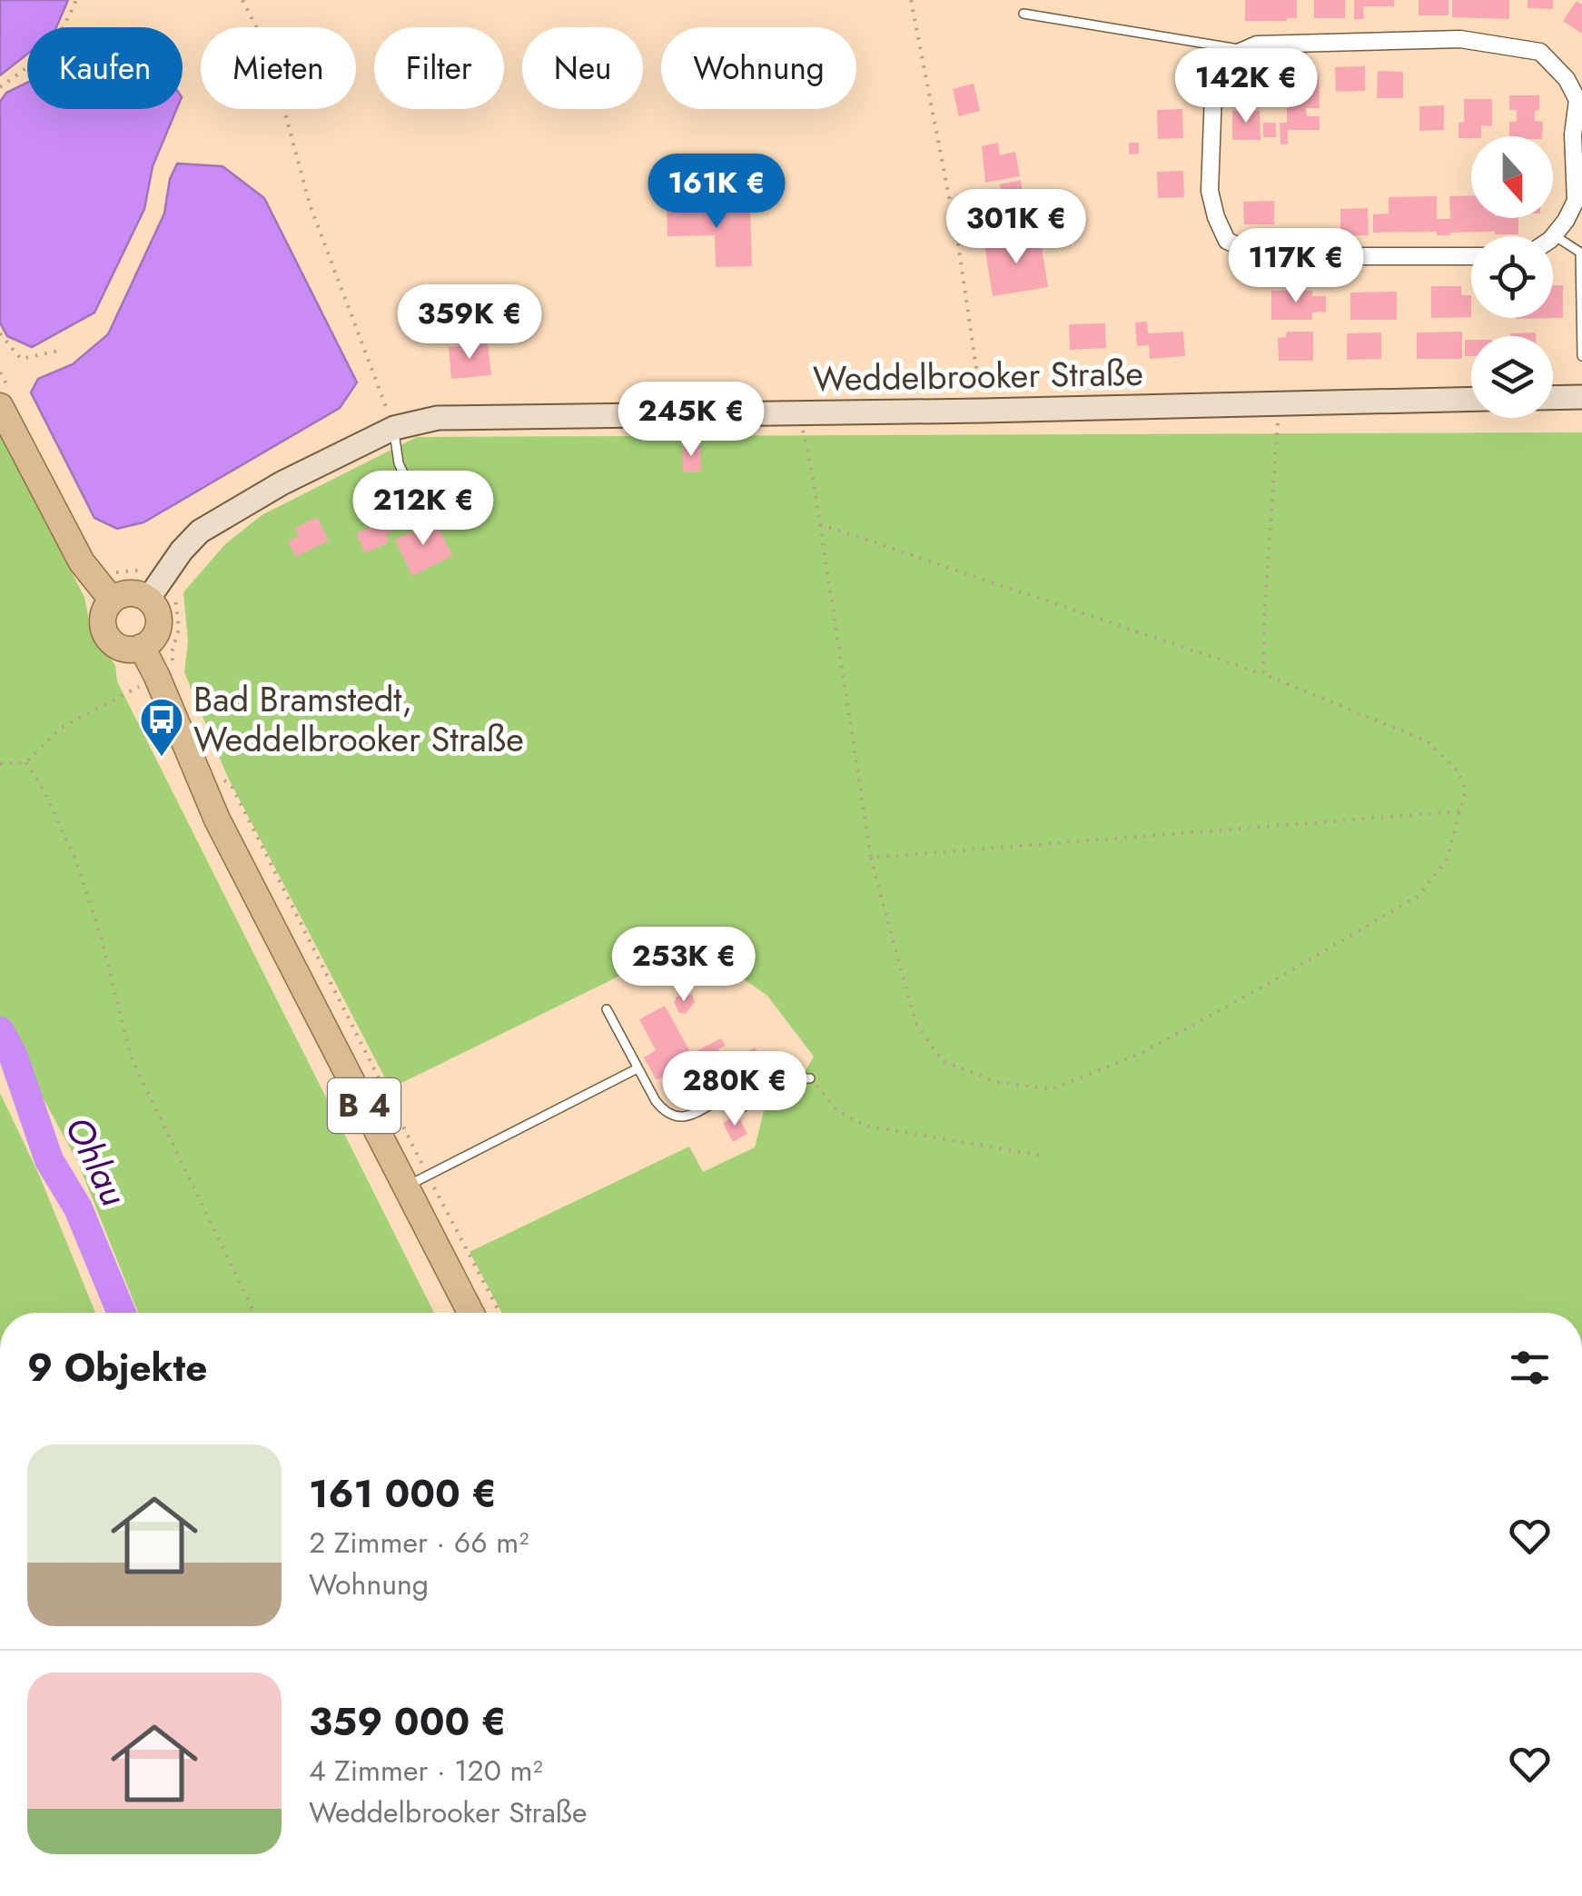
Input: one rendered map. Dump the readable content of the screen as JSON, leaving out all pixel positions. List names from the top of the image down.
{
  "streets": {
    "main road": ["B 4"],
    "street": ["Weddelbrooker Straße"]
  },
  "crossings": [
    ["Weddelbrooker Straße", "B 4"]
  ],
  "water": ["Ohlau"],
  "places": {
    "bus stop": ["Bad Bramstedt, Weddelbrooker Straße"]
  },
  "north": "bottom",
  "page": {
    "chip": [
      "Kaufen",
      "Mieten",
      "Filter",
      "Neu",
      "Wohnung"
    ],
    "price": [
      "142K €",
      "161K €",
      "301K €",
      "117K €",
      "359K €",
      "245K €",
      "212K €",
      "253K €",
      "280K €"
    ],
    "heading": "9 Objekte",
    "list": [
      {
        "name": "161 000 €",
        "note": "2 Zimmer · 66 m² · Wohnung"
      },
      {
        "name": "359 000 €",
        "note": "4 Zimmer · 120 m² · Weddelbrooker Straße"
      }
    ]
  }
}
